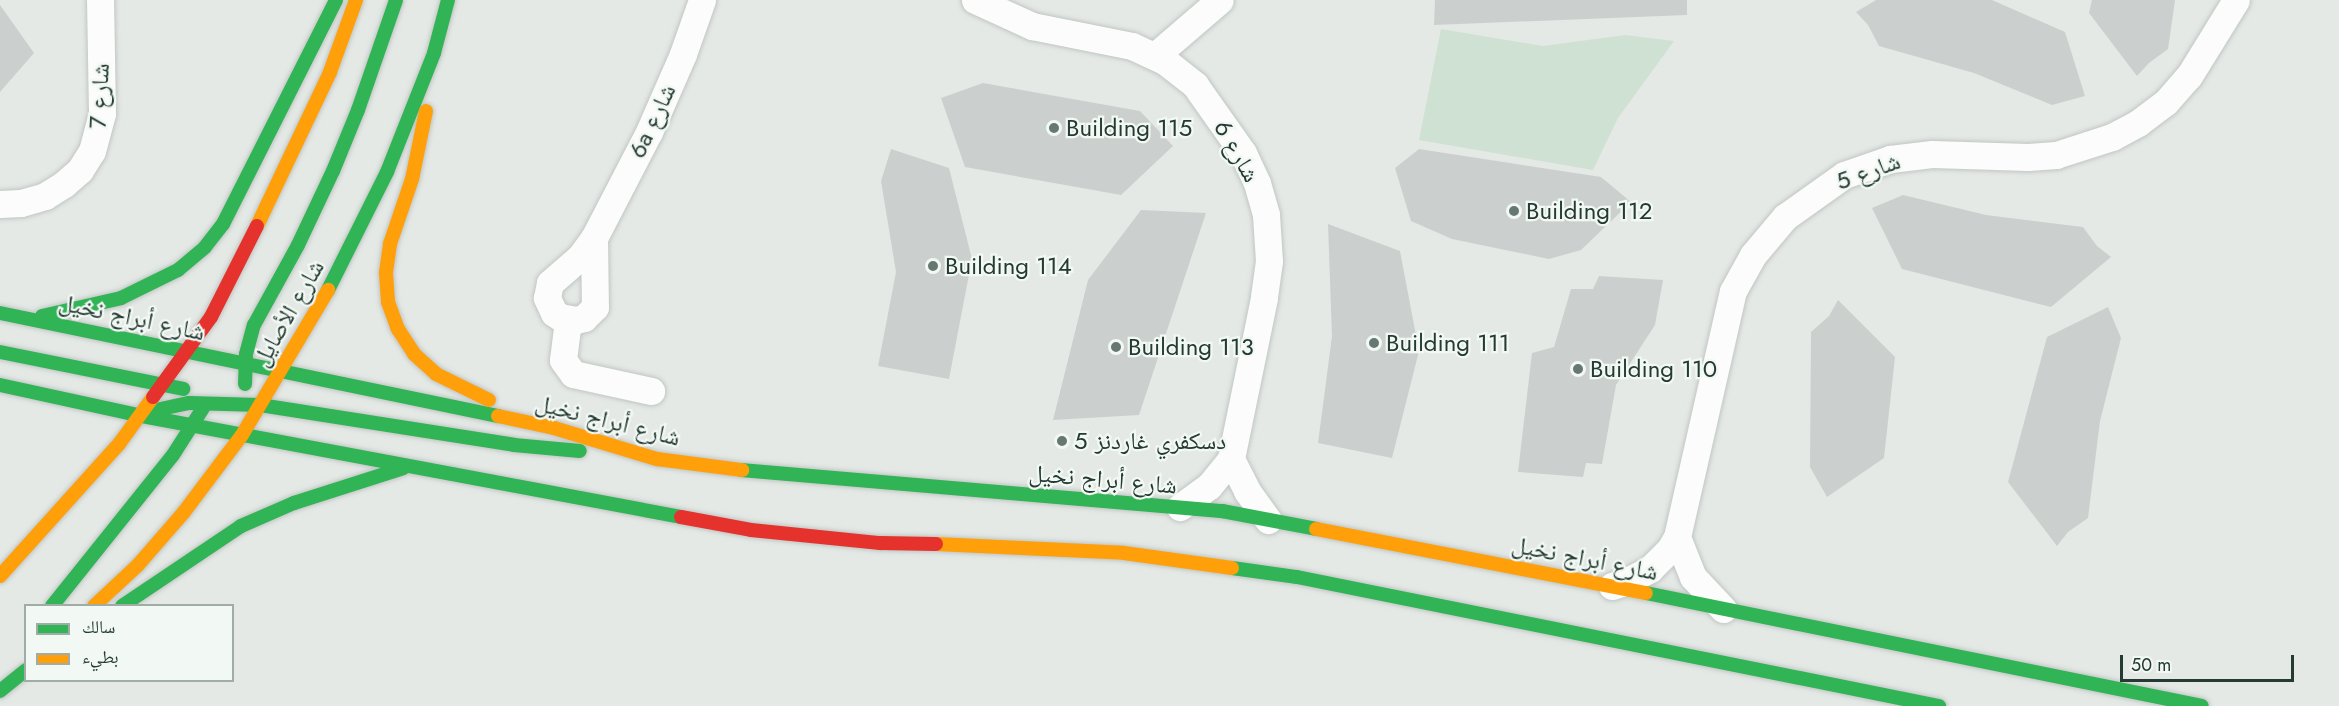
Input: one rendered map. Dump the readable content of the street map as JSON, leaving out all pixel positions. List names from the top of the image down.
{
  "streets": {
    "street": [
      "شارع 7",
      "6a شارع",
      "شارع 6",
      "شارع 5",
      "شارع الأصايل",
      "شارع أبراج نخيل"
    ]
  },
  "crossings": [
    ["شارع 6", "شارع أبراج نخيل"],
    ["شارع 5", "شارع أبراج نخيل"],
    ["شارع الأصايل", "شارع أبراج نخيل"]
  ],
  "places": [
    "Building 115",
    "Building 112",
    "Building 114",
    "Building 111",
    "Building 113",
    "Building 110",
    "دسكفري غاردنز 5"
  ],
  "legend": ["سالك", "بطيء"],
  "scale_bar": "50 m"
}
